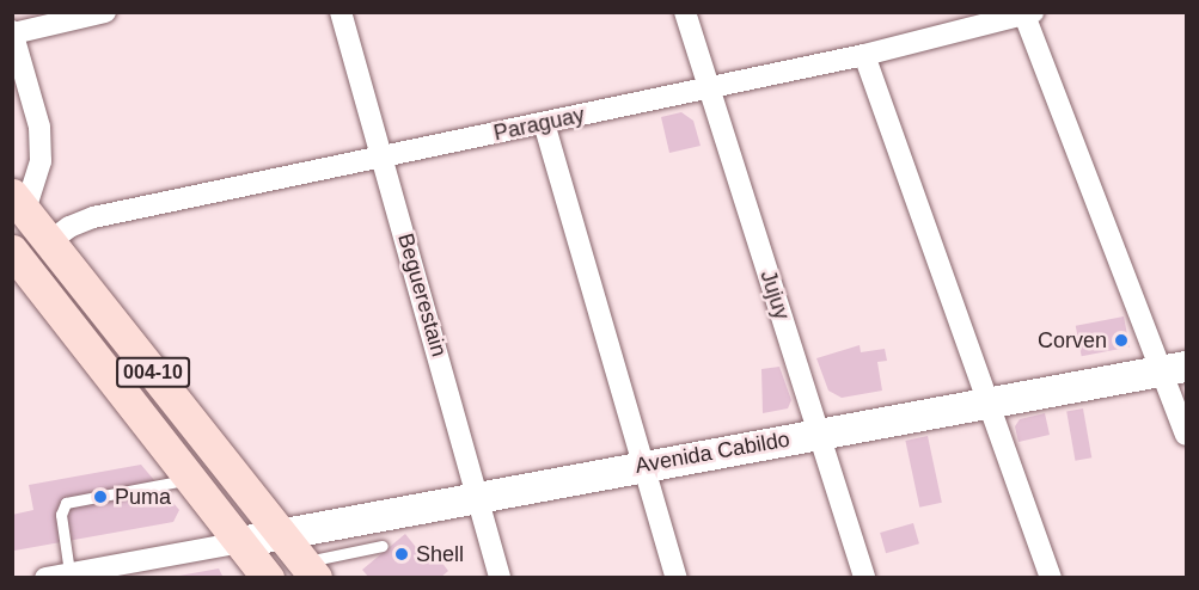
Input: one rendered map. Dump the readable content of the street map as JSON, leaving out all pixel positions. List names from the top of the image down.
{
  "streets": {
    "main road": ["004-10"],
    "street": [
      "Paraguay",
      "Beguerestain",
      "Jujuy",
      "Avenida Cabildo"
    ]
  },
  "crossings": [
    ["Paraguay", "Beguerestain"],
    ["Paraguay", "Jujuy"],
    ["Paraguay", "004-10"],
    ["Beguerestain", "Avenida Cabildo"],
    ["Jujuy", "Avenida Cabildo"],
    ["004-10", "Avenida Cabildo"]
  ],
  "places": ["Corven", "Puma", "Shell"]
}
